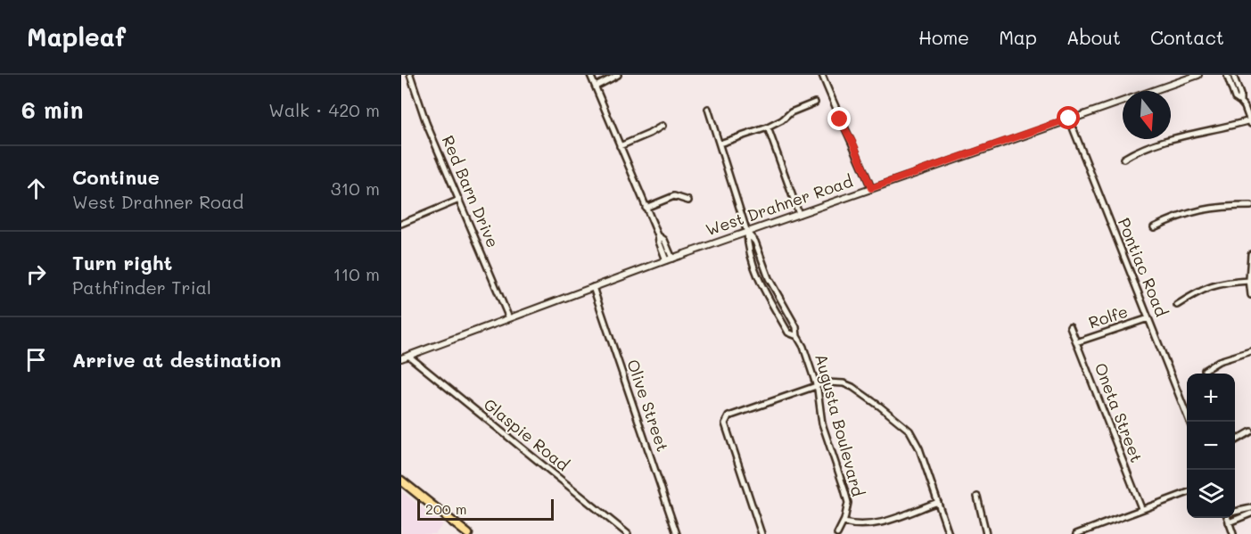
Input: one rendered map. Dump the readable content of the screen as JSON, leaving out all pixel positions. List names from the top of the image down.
{
  "streets": {
    "street": [
      "Red Barn Drive",
      "West Drahner Road",
      "Pontiac Road",
      "Rolfe",
      "Olive Street",
      "Oneta Street",
      "Augusta Boulevard",
      "Glaspie Road"
    ]
  },
  "crossings": [
    ["Red Barn Drive", "West Drahner Road"],
    ["West Drahner Road", "Pontiac Road"],
    ["West Drahner Road", "Olive Street"],
    ["West Drahner Road", "Augusta Boulevard"],
    ["West Drahner Road", "Glaspie Road"],
    ["Pontiac Road", "Rolfe"],
    ["Rolfe", "Oneta Street"]
  ],
  "scale_bar": "200 m",
  "north": "bottom",
  "page": {
    "header": "Mapleaf",
    "nav": [
      "Home",
      "Map",
      "About",
      "Contact"
    ],
    "heading": ["6 min", "Walk · 420 m"],
    "list": [
      ["Continue", "West Drahner Road", "310 m"],
      ["Turn right", "Pathfinder Trial", "110 m"],
      "Arrive at destination"
    ],
    "map_buttons": ["+", "−"],
    "scale": "200 m"
  }
}
